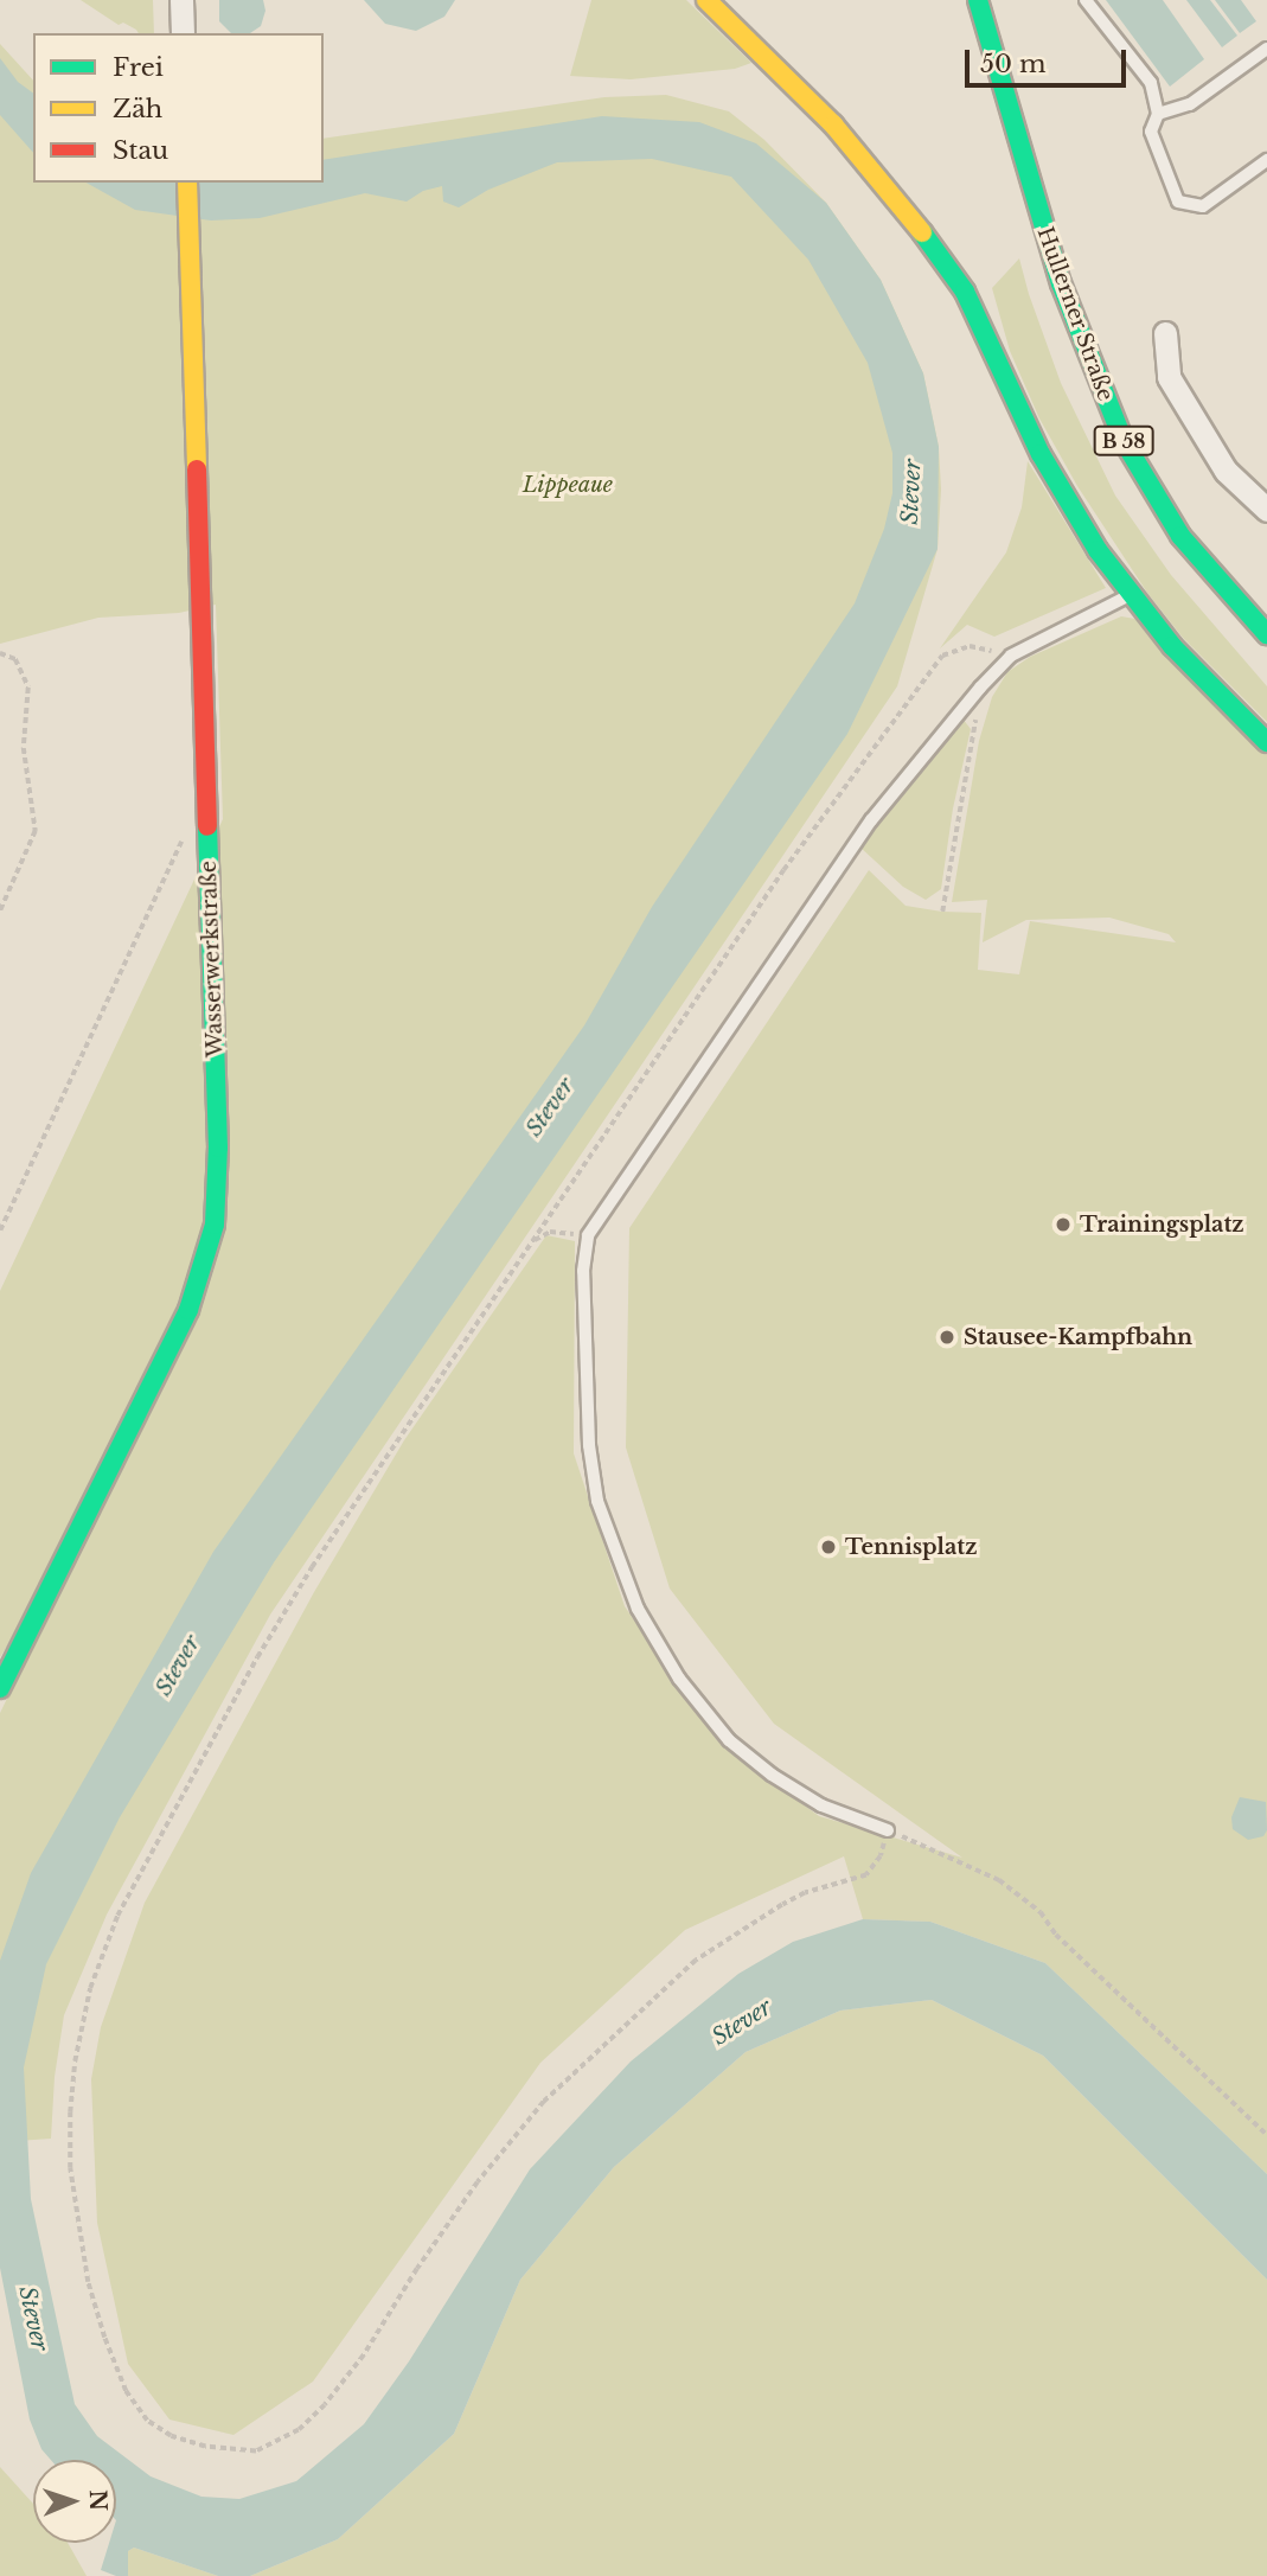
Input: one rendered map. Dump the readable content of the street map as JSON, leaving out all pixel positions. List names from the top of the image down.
{
  "streets": {
    "street": ["Hullerner Straße", "B 58", "Wasserwerkstraße"]
  },
  "water": ["Stever"],
  "parks": ["Lippeaue"],
  "places": ["Trainingsplatz", "Stausee-Kampfbahn", "Tennisplatz"],
  "legend": ["Frei", "Zäh", "Stau"],
  "scale_bar": "50 m",
  "north": "right"
}
